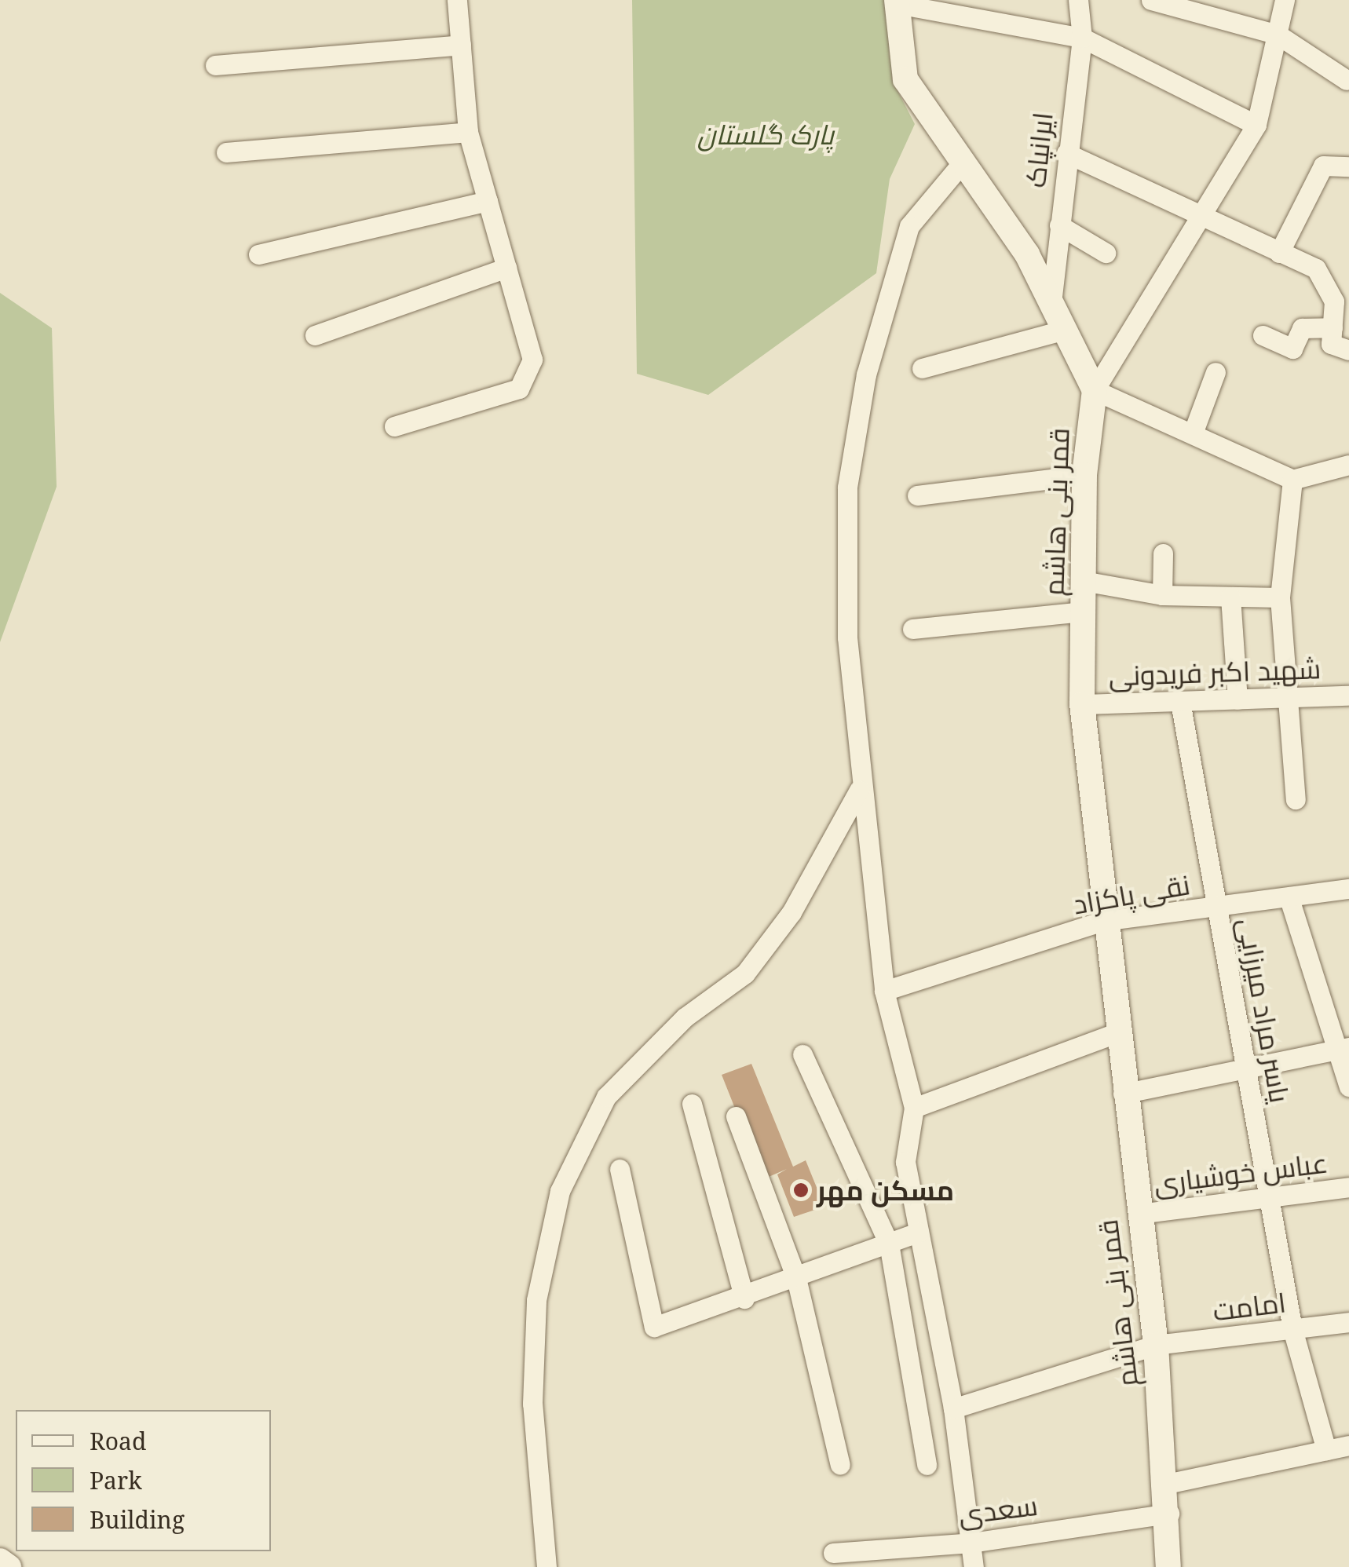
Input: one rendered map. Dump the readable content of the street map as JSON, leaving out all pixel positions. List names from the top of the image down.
{
  "streets": {
    "street": [
      "ایرانپاک",
      "قمر بنی هاشم",
      "شهید اکبر فریدونی",
      "نقی پاکزاد",
      "یاسر مراد میرزایی",
      "عباس خوشیاری",
      "امامت",
      "سعدی"
    ]
  },
  "crossings": [
    ["قمر بنی هاشم", "شهید اکبر فریدونی"],
    ["قمر بنی هاشم", "نقی پاکزاد"],
    ["قمر بنی هاشم", "عباس خوشیاری"],
    ["قمر بنی هاشم", "امامت"],
    ["قمر بنی هاشم", "سعدی"],
    ["شهید اکبر فریدونی", "یاسر مراد میرزایی"],
    ["نقی پاکزاد", "یاسر مراد میرزایی"],
    ["یاسر مراد میرزایی", "عباس خوشیاری"],
    ["یاسر مراد میرزایی", "امامت"]
  ],
  "parks": ["پارک گلستان"],
  "places": ["مسکن مهر"],
  "legend": ["Road", "Park", "Building"]
}
